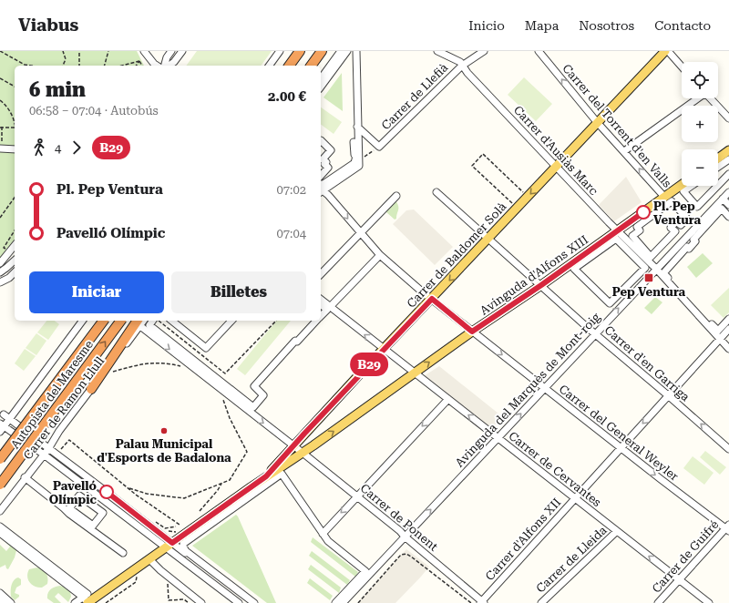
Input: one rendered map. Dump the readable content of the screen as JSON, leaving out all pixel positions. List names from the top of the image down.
{
  "streets": {
    "highway": ["Autopista del Maresme"],
    "main road": ["Carrer de Baldomer Solà", "Avinguda d'Alfons XIII"],
    "street": [
      "Carrer de Llefià",
      "Carrer del Torrent d'en Valls",
      "Carrer d'Ausiàs Marc",
      "Carrer d'en Garriga",
      "Avinguda del Marquès de Mont-roig",
      "Carrer de Ramon Llull",
      "Carrer del General Weyler",
      "Carrer de Cervantes",
      "Carrer de Ponent",
      "Carrer d'Alfons XII",
      "Carrer de Guifré",
      "Carrer de Lleida"
    ]
  },
  "crossings": [
    ["Carrer de Llefià", "Carrer d'Ausiàs Marc"],
    ["Carrer del Torrent d'en Valls", "Carrer de Baldomer Solà"],
    ["Carrer del Torrent d'en Valls", "Avinguda d'Alfons XIII"],
    ["Carrer d'Ausiàs Marc", "Carrer de Baldomer Solà"],
    ["Carrer d'Ausiàs Marc", "Avinguda d'Alfons XIII"],
    ["Carrer d'Ausiàs Marc", "Avinguda del Marquès de Mont-roig"],
    ["Carrer d'Ausiàs Marc", "Carrer d'Alfons XII"],
    ["Carrer de Baldomer Solà", "Avinguda d'Alfons XIII"],
    ["Carrer de Baldomer Solà", "Carrer d'en Garriga"],
    ["Carrer de Baldomer Solà", "Carrer del General Weyler"],
    ["Carrer de Baldomer Solà", "Carrer de Cervantes"],
    ["Carrer de Baldomer Solà", "Carrer de Ponent"],
    ["Avinguda d'Alfons XIII", "Carrer d'en Garriga"],
    ["Avinguda d'Alfons XIII", "Carrer del General Weyler"],
    ["Avinguda d'Alfons XIII", "Carrer de Cervantes"],
    ["Avinguda d'Alfons XIII", "Carrer de Ponent"],
    ["Carrer d'en Garriga", "Avinguda del Marquès de Mont-roig"],
    ["Carrer d'en Garriga", "Carrer d'Alfons XII"],
    ["Avinguda del Marquès de Mont-roig", "Carrer del General Weyler"],
    ["Avinguda del Marquès de Mont-roig", "Carrer de Cervantes"],
    ["Avinguda del Marquès de Mont-roig", "Carrer de Ponent"],
    ["Carrer del General Weyler", "Carrer d'Alfons XII"],
    ["Carrer del General Weyler", "Carrer de Guifré"],
    ["Carrer de Cervantes", "Carrer d'Alfons XII"],
    ["Carrer de Cervantes", "Carrer de Guifré"],
    ["Carrer de Cervantes", "Carrer de Lleida"],
    ["Carrer de Ponent", "Carrer d'Alfons XII"]
  ],
  "one_way": [
    "Carrer del Torrent d'en Valls",
    "Avinguda del Marquès de Mont-roig",
    "Carrer del General Weyler",
    "Carrer de Cervantes",
    "Carrer de Ponent"
  ],
  "places": {
    "other": ["Pl. Pep Ventura", "Palau Municipal d'Esports de Badalona", "Pavelló Olímpic"],
    "transit": ["Pep Ventura"]
  },
  "lines": ["bus line B29"],
  "page": {
    "header": "Viabus",
    "nav": [
      "Inicio",
      "Mapa",
      "Nosotros",
      "Contacto"
    ],
    "on_map": "B29",
    "map_buttons": ["+", "−"],
    "heading": ["6 min", "06:58 – 07:04 · Autobús", "2.00 €"],
    "legs": ["4", "B29"],
    "list": [
      {
        "name": "Pl. Pep Ventura",
        "value": "07:02"
      },
      {
        "name": "Pavelló Olímpic",
        "value": "07:04"
      }
    ],
    "buttons": ["Iniciar", "Billetes"]
  }
}
